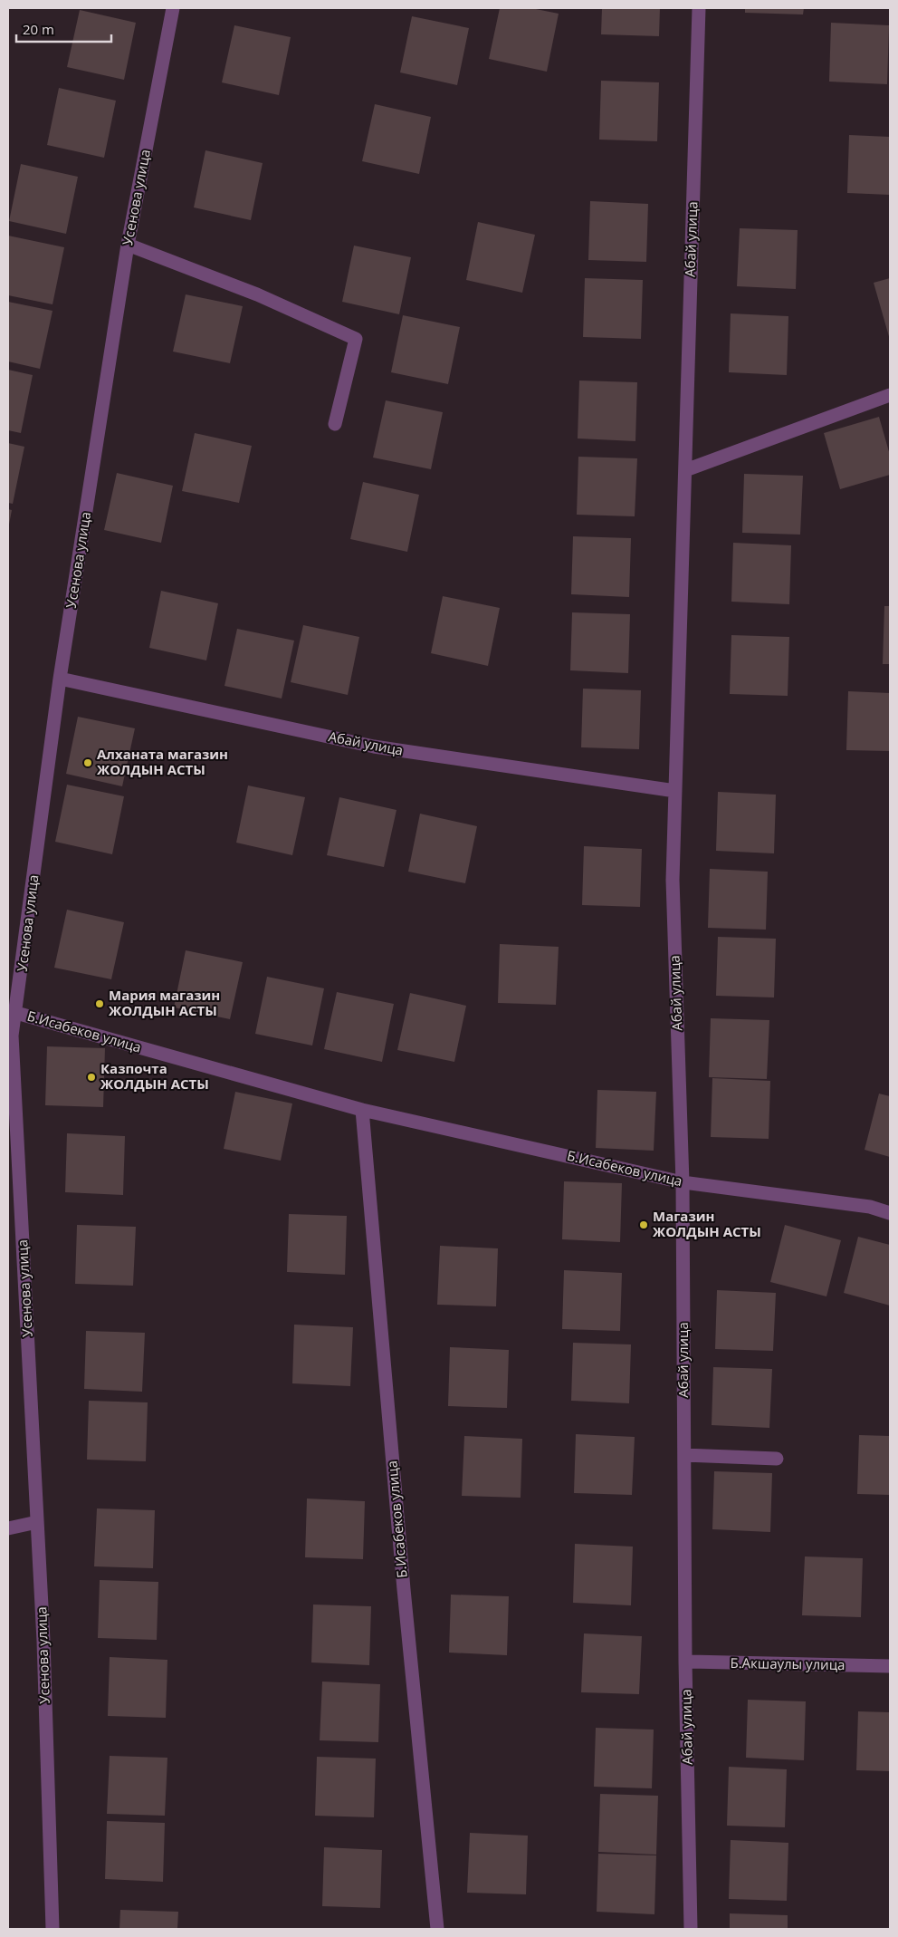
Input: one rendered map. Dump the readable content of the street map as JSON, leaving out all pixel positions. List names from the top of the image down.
{
  "streets": {
    "street": [
      "Усенова улица",
      "Абай улица",
      "Б.Исабеков улица",
      "Б.Акшаулы улица"
    ]
  },
  "crossings": [
    ["Усенова улица", "Абай улица"],
    ["Усенова улица", "Б.Исабеков улица"],
    ["Абай улица", "Б.Исабеков улица"],
    ["Абай улица", "Б.Акшаулы улица"]
  ],
  "places": [
    "Алханата магазин ЖОЛДЫН АСТЫ",
    "Мария магазин ЖОЛДЫН АСТЫ",
    "Казпочта ЖОЛДЫН АСТЫ",
    "Магазин ЖОЛДЫН АСТЫ"
  ],
  "scale_bar": "20 m"
}
